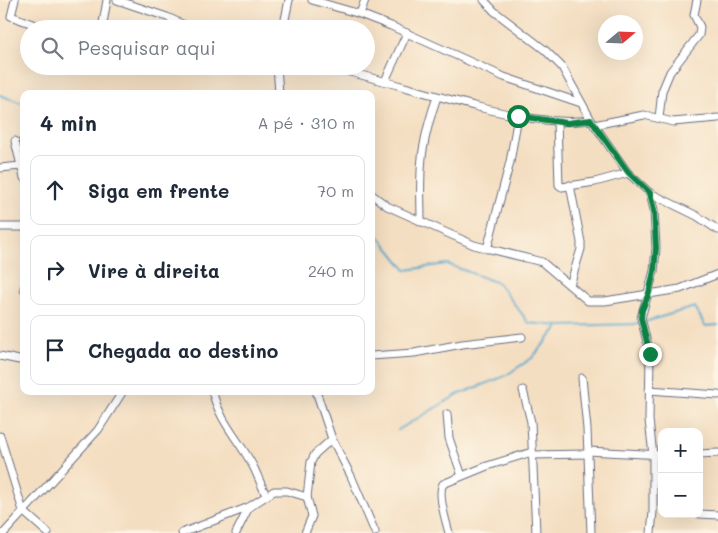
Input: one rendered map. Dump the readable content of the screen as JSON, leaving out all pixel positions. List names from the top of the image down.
{
  "north": "right",
  "page": {
    "search": "Pesquisar aqui",
    "heading": ["4 min", "A pé · 310 m"],
    "list": [
      ["Siga em frente", "70 m"],
      ["Vire à direita", "240 m"],
      "Chegada ao destino"
    ],
    "map_buttons": ["+", "−"]
  }
}
